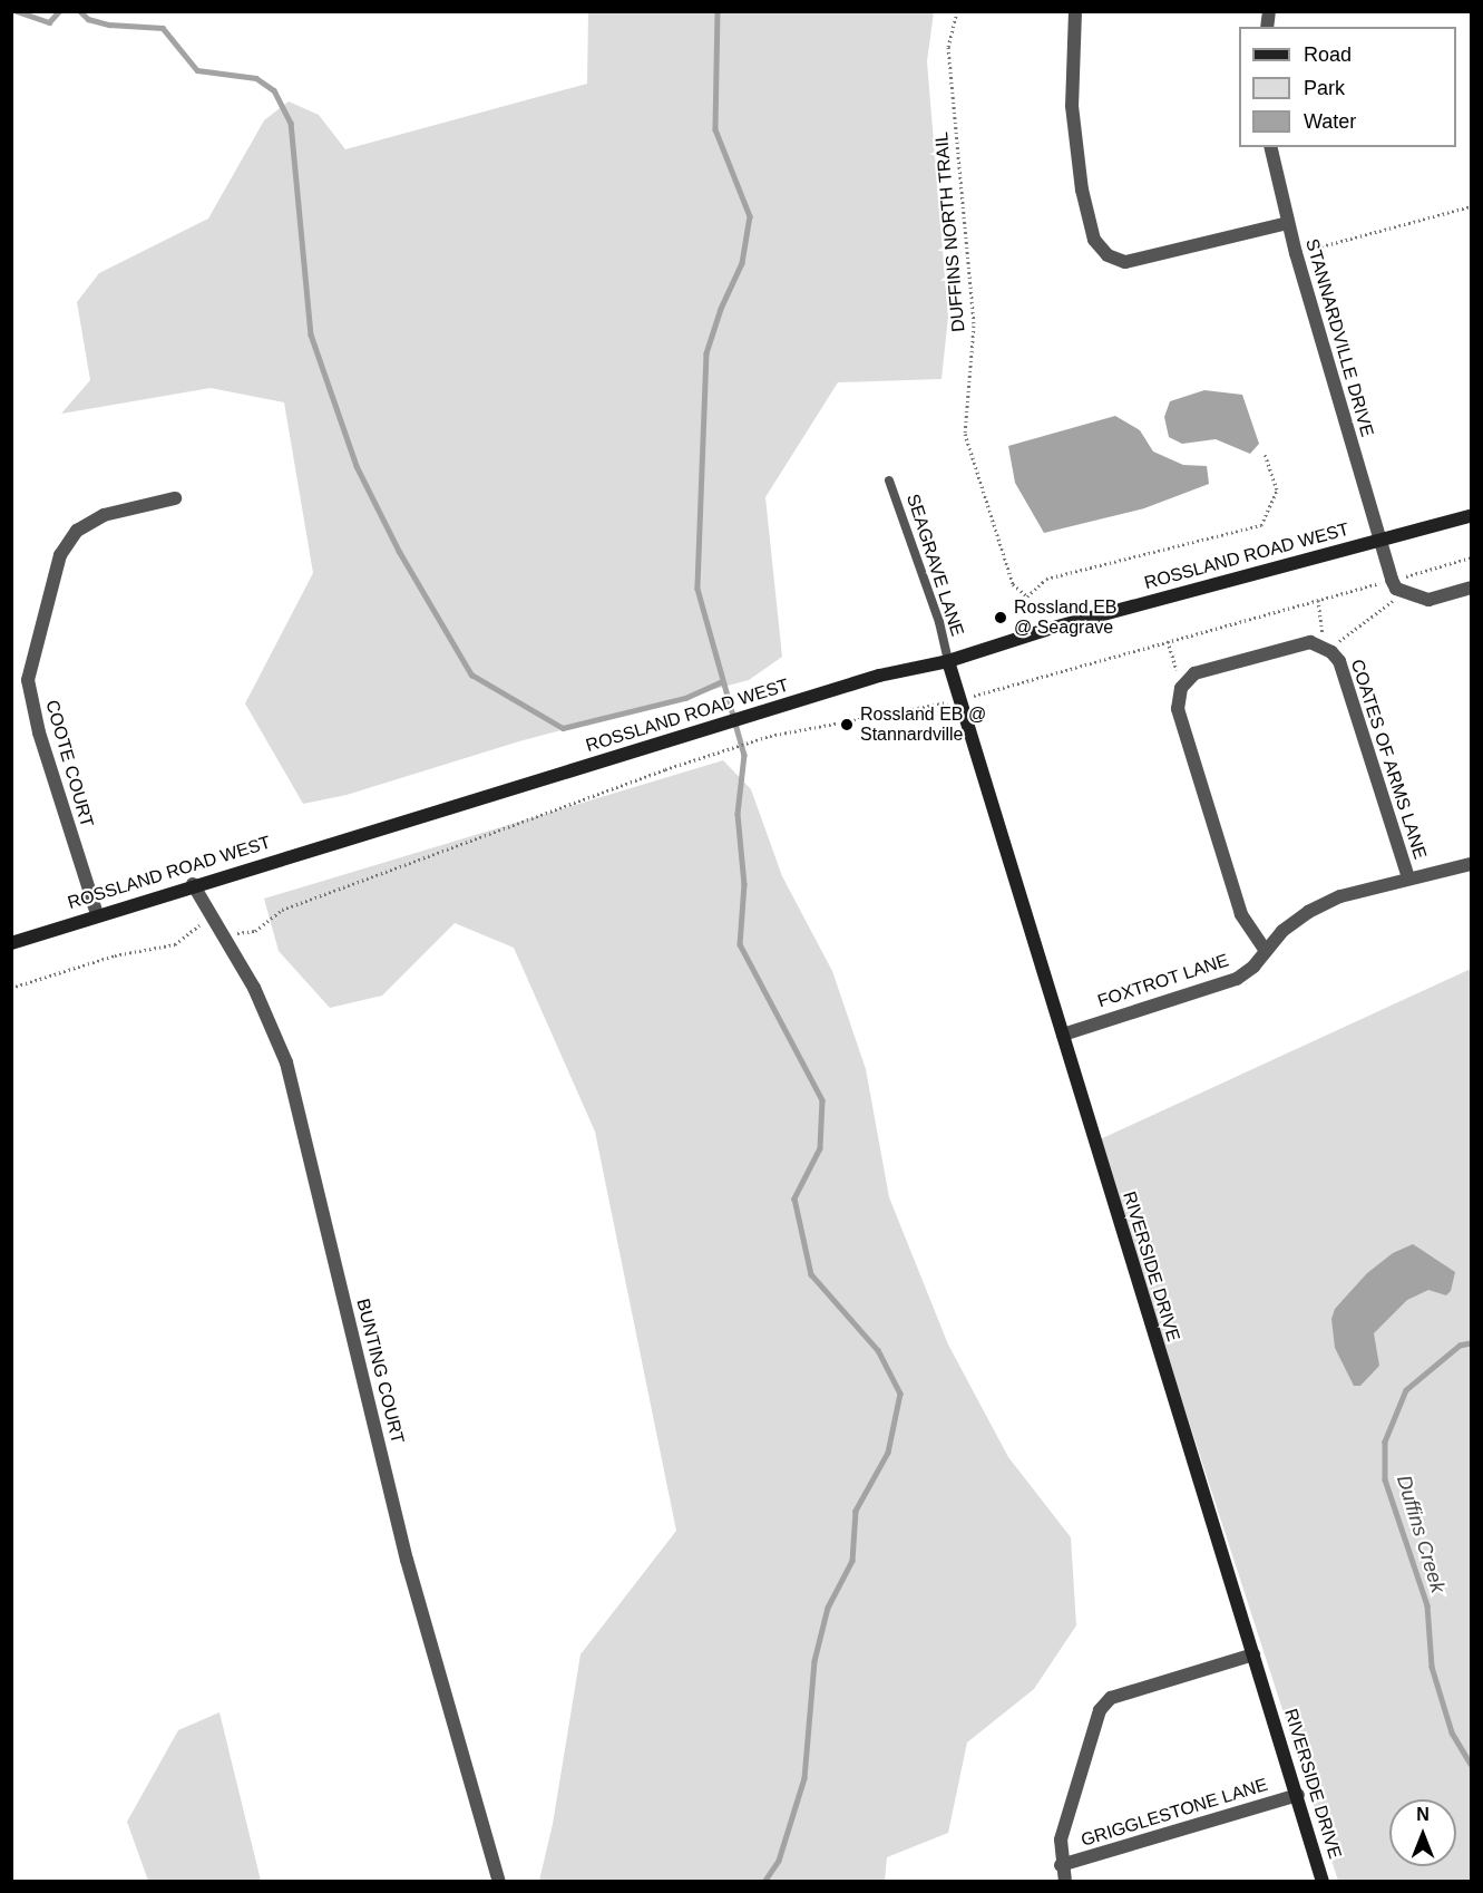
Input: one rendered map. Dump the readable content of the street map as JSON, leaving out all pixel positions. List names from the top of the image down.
{
  "streets": {
    "main road": ["ROSSLAND ROAD WEST", "RIVERSIDE DRIVE"],
    "street": [
      "STANNARDVILLE DRIVE",
      "COATES OF ARMS LANE",
      "COOTE COURT",
      "FOXTROT LANE",
      "BUNTING COURT",
      "GRIGGLESTONE LANE"
    ],
    "lane": ["SEAGRAVE LANE"],
    "path": ["DUFFINS NORTH TRAIL"]
  },
  "crossings": [
    ["STANNARDVILLE DRIVE", "ROSSLAND ROAD WEST"],
    ["ROSSLAND ROAD WEST", "SEAGRAVE LANE"],
    ["ROSSLAND ROAD WEST", "COOTE COURT"],
    ["ROSSLAND ROAD WEST", "RIVERSIDE DRIVE"],
    ["ROSSLAND ROAD WEST", "BUNTING COURT"],
    ["SEAGRAVE LANE", "RIVERSIDE DRIVE"],
    ["COATES OF ARMS LANE", "FOXTROT LANE"],
    ["FOXTROT LANE", "RIVERSIDE DRIVE"],
    ["RIVERSIDE DRIVE", "GRIGGLESTONE LANE"]
  ],
  "water": ["Duffins Creek"],
  "places": ["Rossland EB @ Seagrave", "Rossland EB @ Stannardville"],
  "legend": ["Road", "Park", "Water"],
  "north": "top"
}
